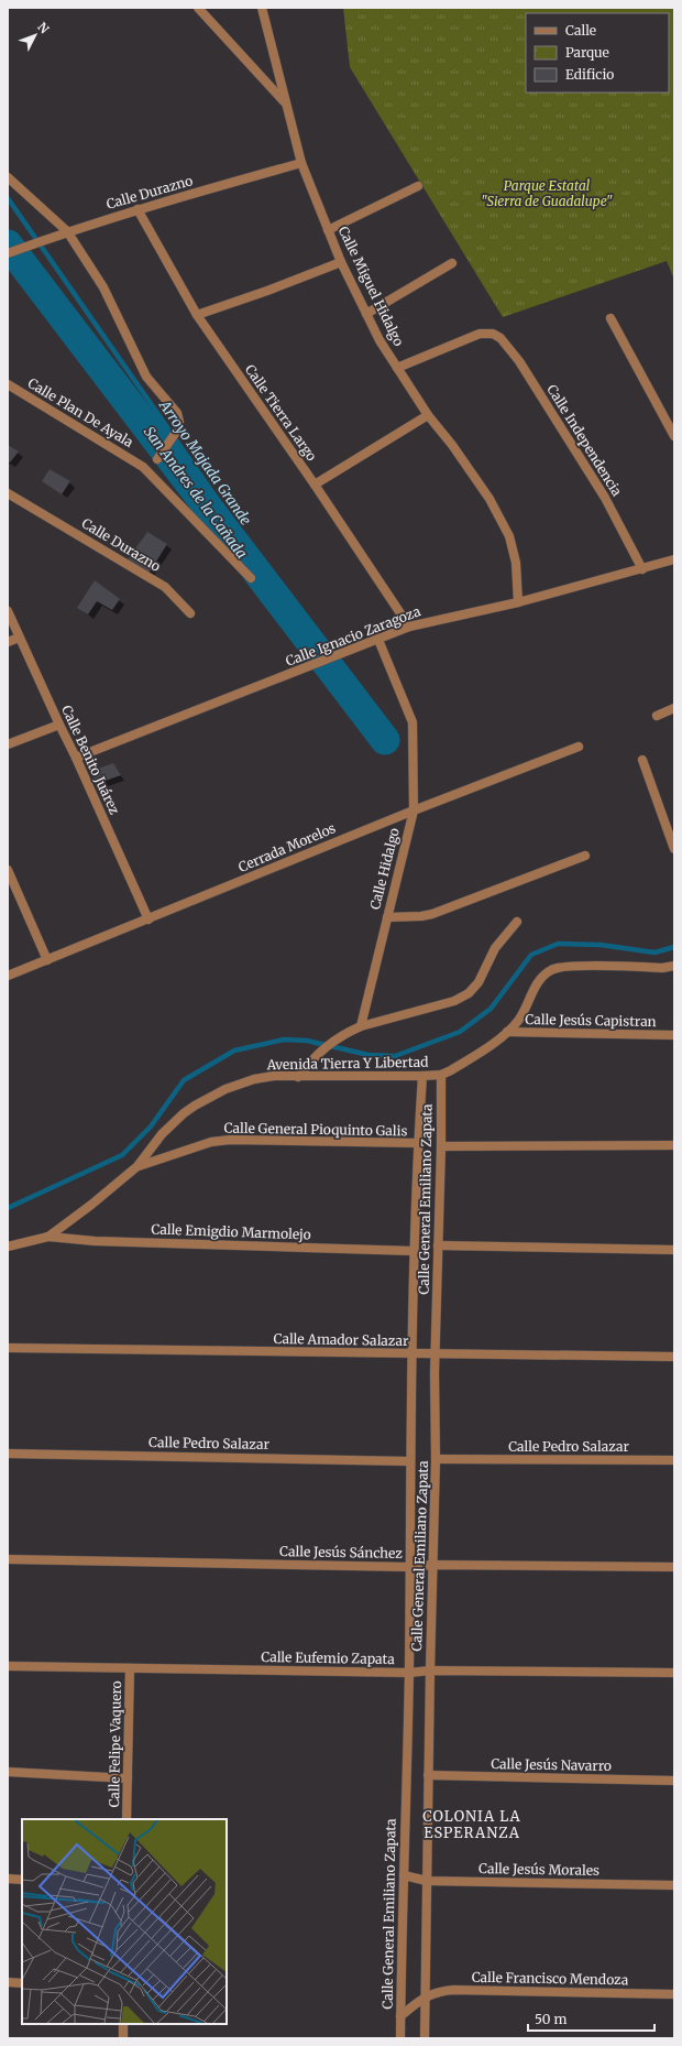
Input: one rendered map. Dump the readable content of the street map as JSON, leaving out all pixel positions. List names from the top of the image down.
{
  "streets": {
    "street": [
      "Calle Durazno",
      "Calle Miguel Hidalgo",
      "Calle Plan De Ayala",
      "Calle Tierra Largo",
      "Calle Independencia",
      "Calle Ignacio Zaragoza",
      "Calle Benito Juárez",
      "Cerrada Morelos",
      "Calle Hidalgo",
      "Calle Jesús Capistran",
      "Avenida Tierra Y Libertad",
      "Calle General Pioquinto Galis",
      "Calle General Emiliano Zapata",
      "Calle Emigdio Marmolejo",
      "Calle Amador Salazar",
      "Calle Pedro Salazar",
      "Calle Jesús Sánchez",
      "Calle Eufemio Zapata",
      "Calle Felipe Vaquero",
      "Calle Jesús Navarro",
      "Calle Jesús Morales",
      "Calle Francisco Mendoza"
    ]
  },
  "crossings": [
    ["Calle Durazno", "Calle Miguel Hidalgo"],
    ["Calle Durazno", "Calle Tierra Largo"],
    ["Calle Miguel Hidalgo", "Calle Independencia"],
    ["Calle Miguel Hidalgo", "Calle Ignacio Zaragoza"],
    ["Calle Tierra Largo", "Calle Ignacio Zaragoza"],
    ["Calle Independencia", "Calle Ignacio Zaragoza"],
    ["Calle Ignacio Zaragoza", "Calle Benito Juárez"],
    ["Calle Ignacio Zaragoza", "Calle Hidalgo"],
    ["Calle Benito Juárez", "Cerrada Morelos"],
    ["Cerrada Morelos", "Calle Hidalgo"],
    ["Calle Jesús Capistran", "Avenida Tierra Y Libertad"],
    ["Avenida Tierra Y Libertad", "Calle General Pioquinto Galis"],
    ["Avenida Tierra Y Libertad", "Calle General Emiliano Zapata"],
    ["Avenida Tierra Y Libertad", "Calle Emigdio Marmolejo"],
    ["Calle General Pioquinto Galis", "Calle General Emiliano Zapata"],
    ["Calle General Emiliano Zapata", "Calle Emigdio Marmolejo"],
    ["Calle General Emiliano Zapata", "Calle Amador Salazar"],
    ["Calle General Emiliano Zapata", "Calle Pedro Salazar"],
    ["Calle General Emiliano Zapata", "Calle Jesús Sánchez"],
    ["Calle General Emiliano Zapata", "Calle Eufemio Zapata"],
    ["Calle General Emiliano Zapata", "Calle Jesús Navarro"],
    ["Calle General Emiliano Zapata", "Calle Jesús Morales"],
    ["Calle General Emiliano Zapata", "Calle Francisco Mendoza"],
    ["Calle Eufemio Zapata", "Calle Felipe Vaquero"]
  ],
  "districts": ["COLONIA LA ESPERANZA"],
  "water": ["Arroyo Majada Grande", "San Andres de la Cañada"],
  "parks": ["Parque Estatal \"Sierra de Guadalupe\""],
  "legend": ["Calle", "Parque", "Edificio"],
  "scale_bar": "50 m",
  "north": "top right"
}
